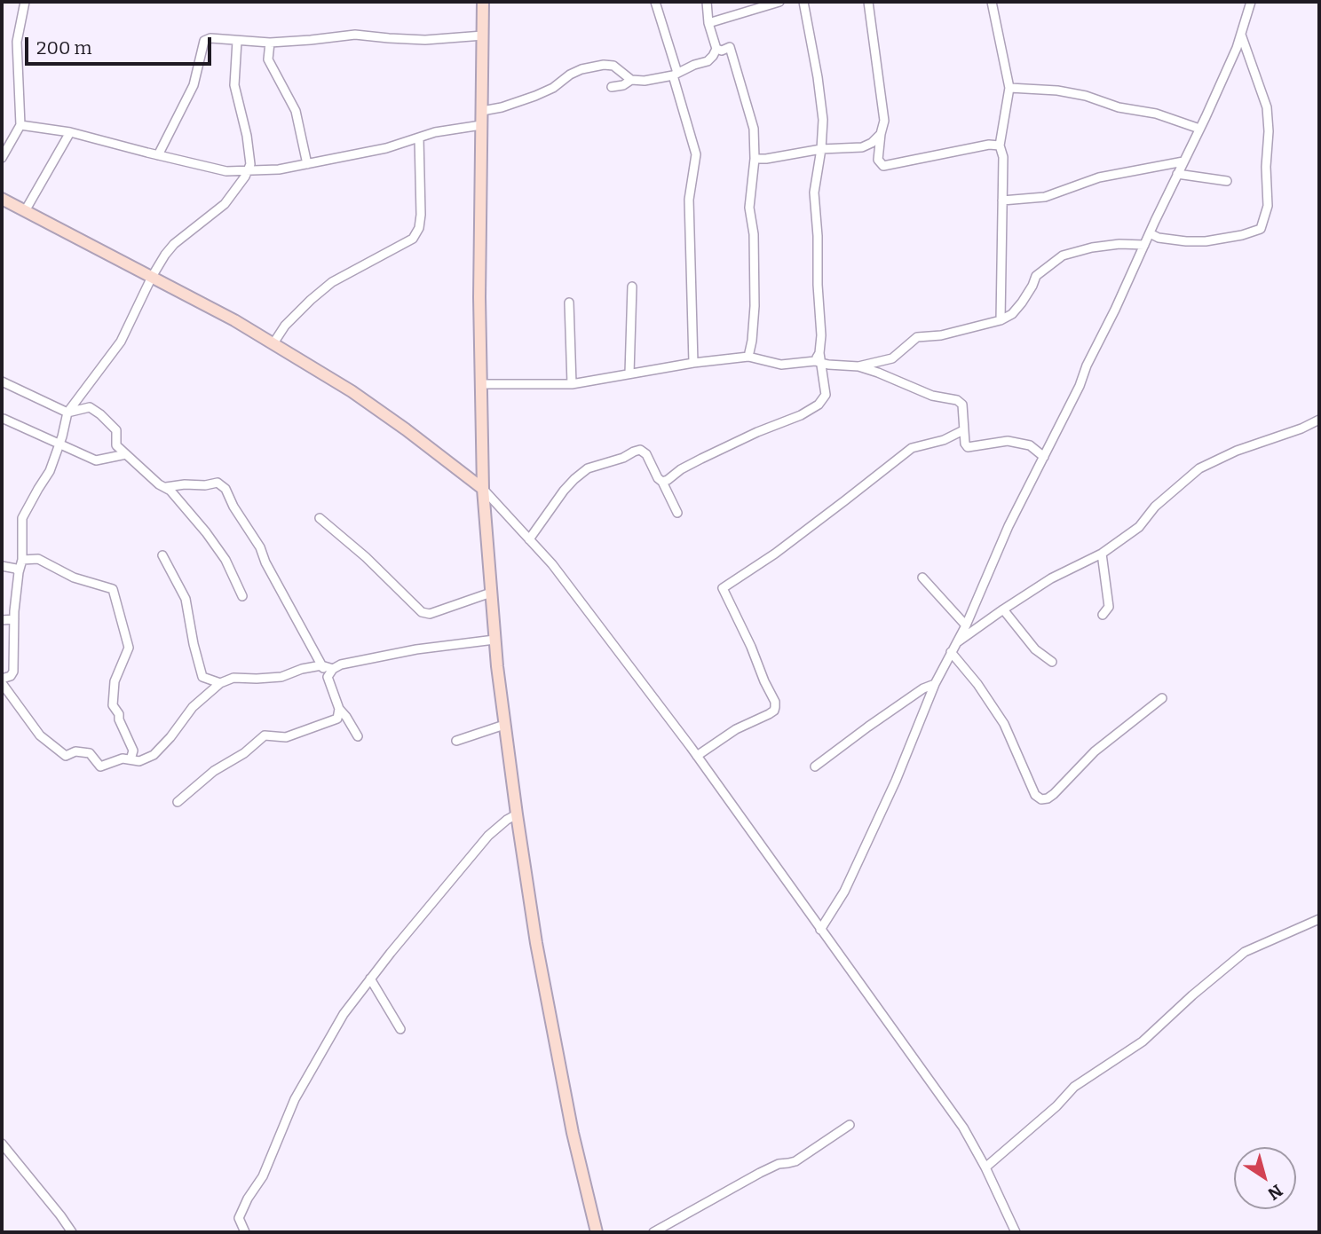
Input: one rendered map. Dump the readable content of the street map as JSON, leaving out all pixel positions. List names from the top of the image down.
{
  "scale_bar": "200 m",
  "north": "bottom right"
}
